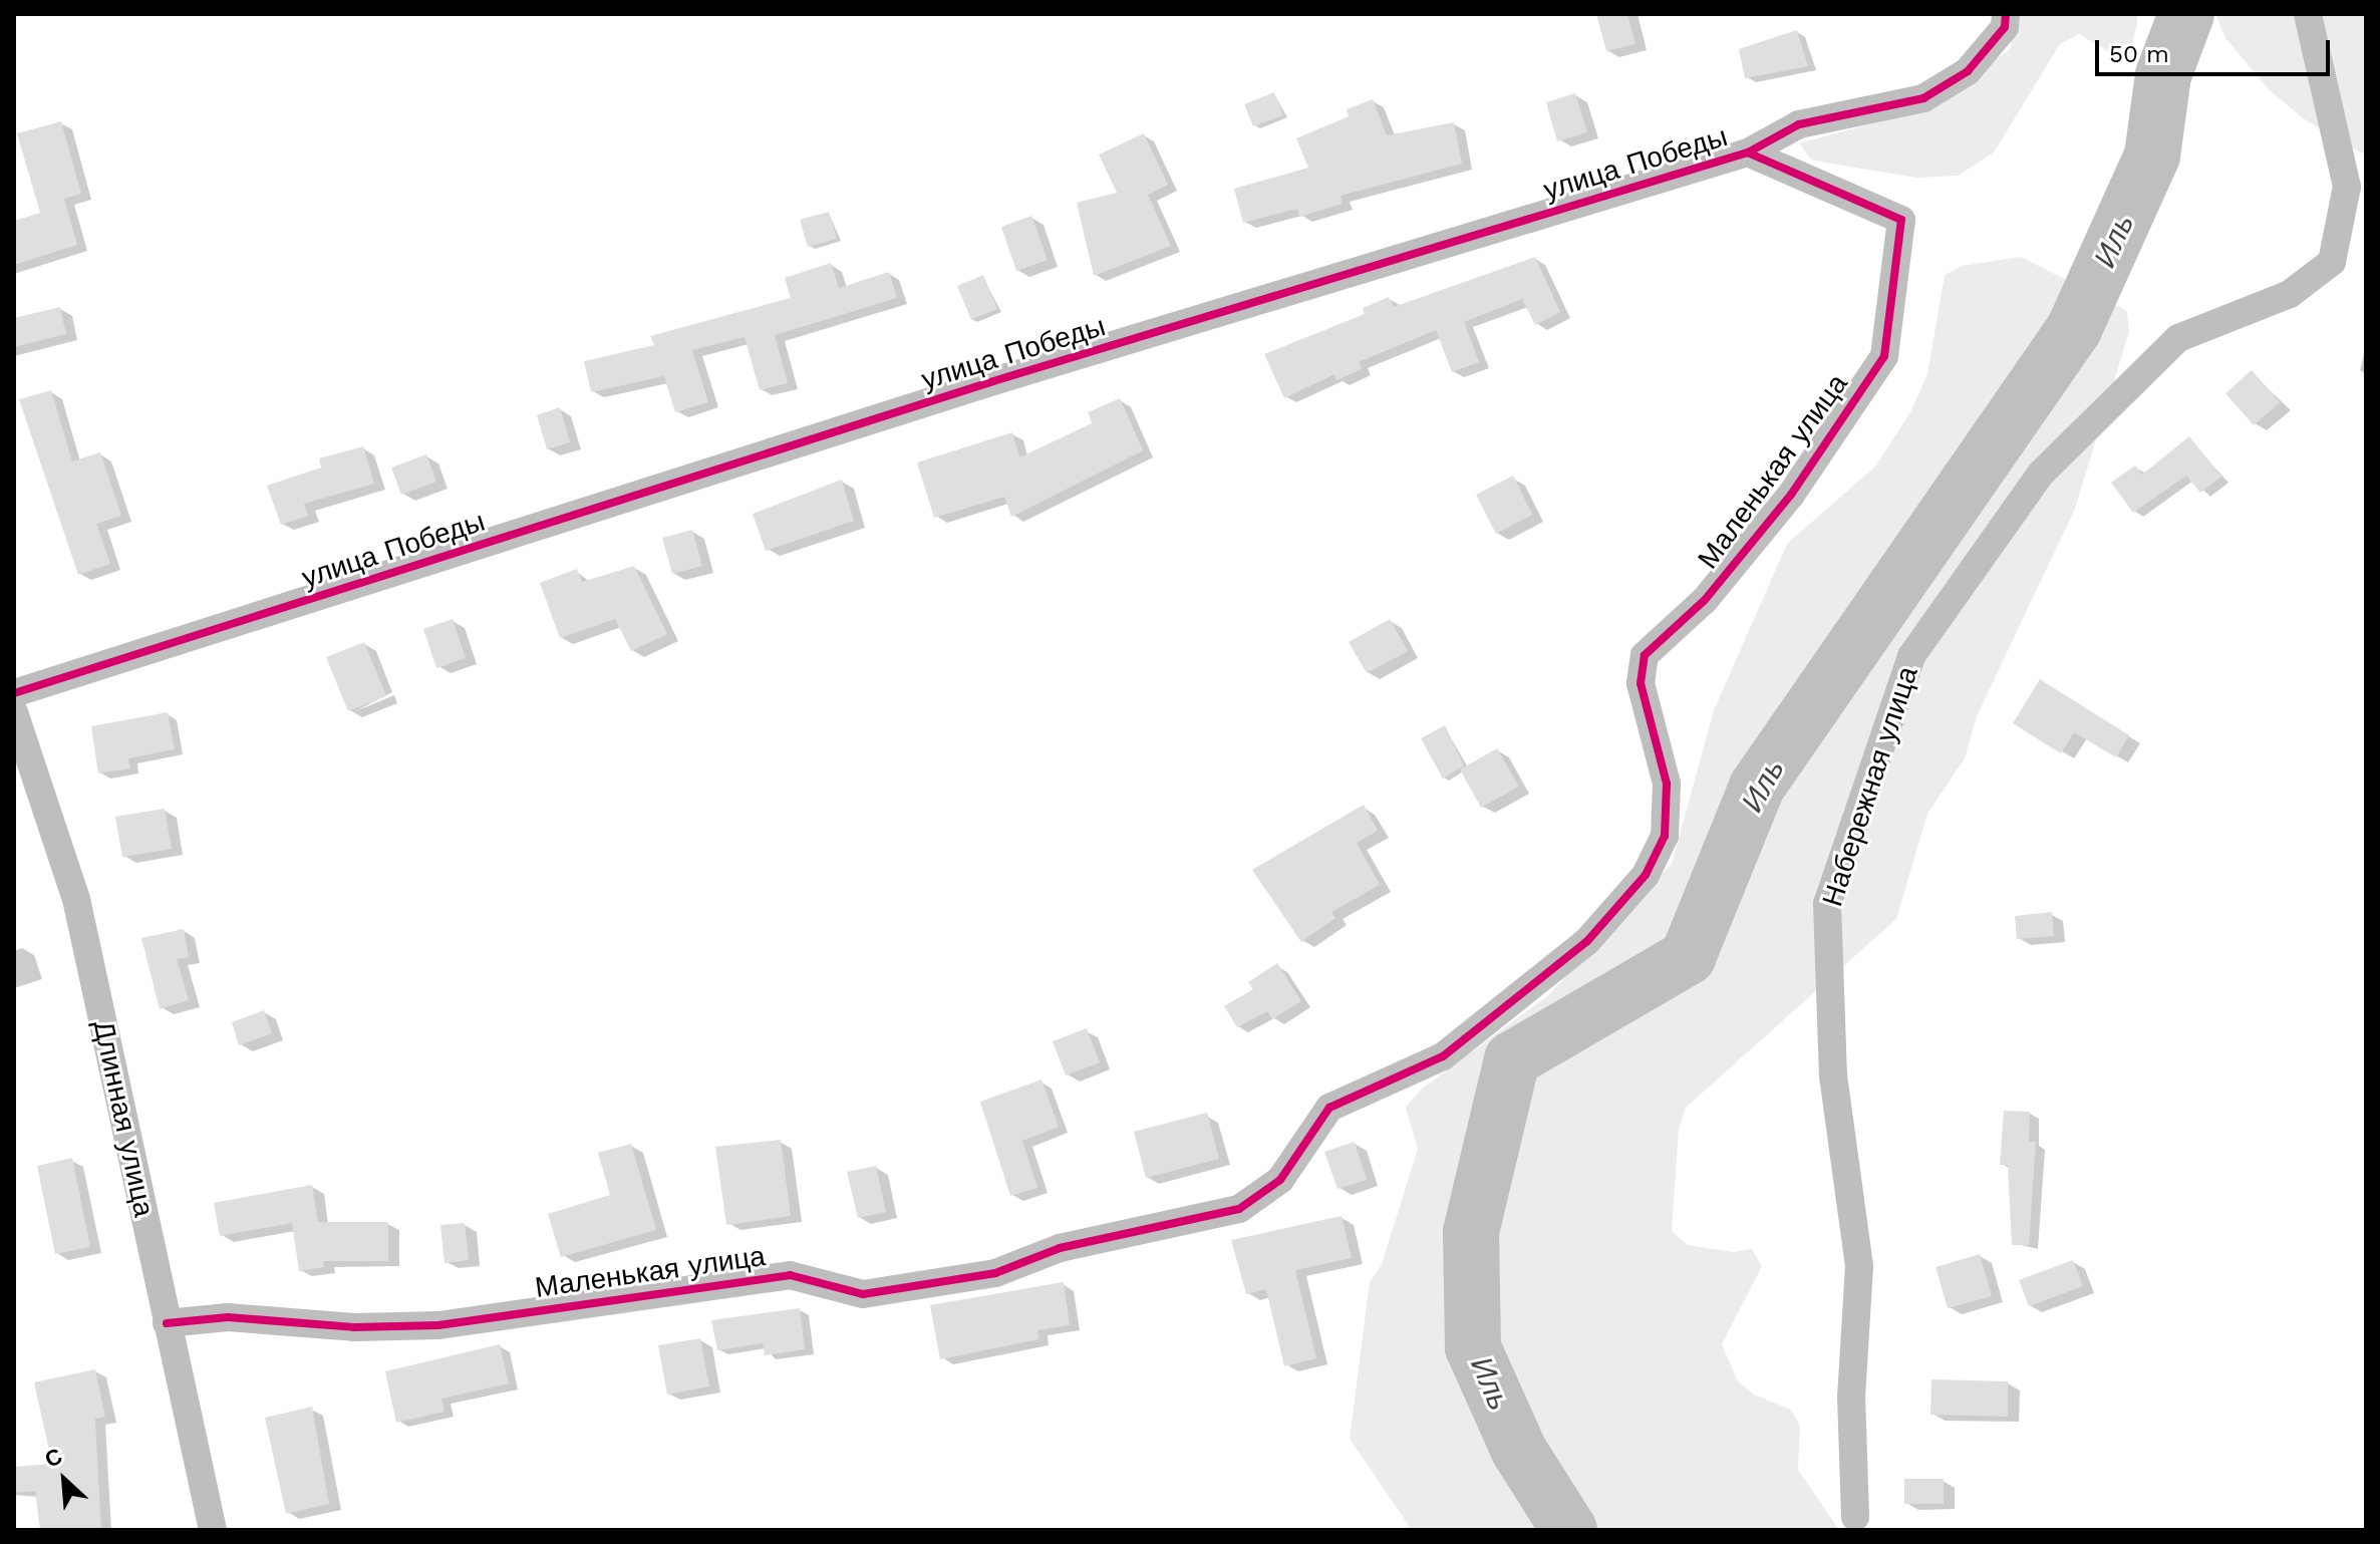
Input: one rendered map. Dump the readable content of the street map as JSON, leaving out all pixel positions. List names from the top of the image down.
{
  "streets": {
    "street": [
      "улица Победы",
      "Маленькая улица",
      "Набережная улица",
      "Длинная улица"
    ]
  },
  "crossings": [
    ["улица Победы", "Маленькая улица"],
    ["Маленькая улица", "Длинная улица"]
  ],
  "water": ["Иль"],
  "scale_bar": "50 m",
  "north": "top left"
}
